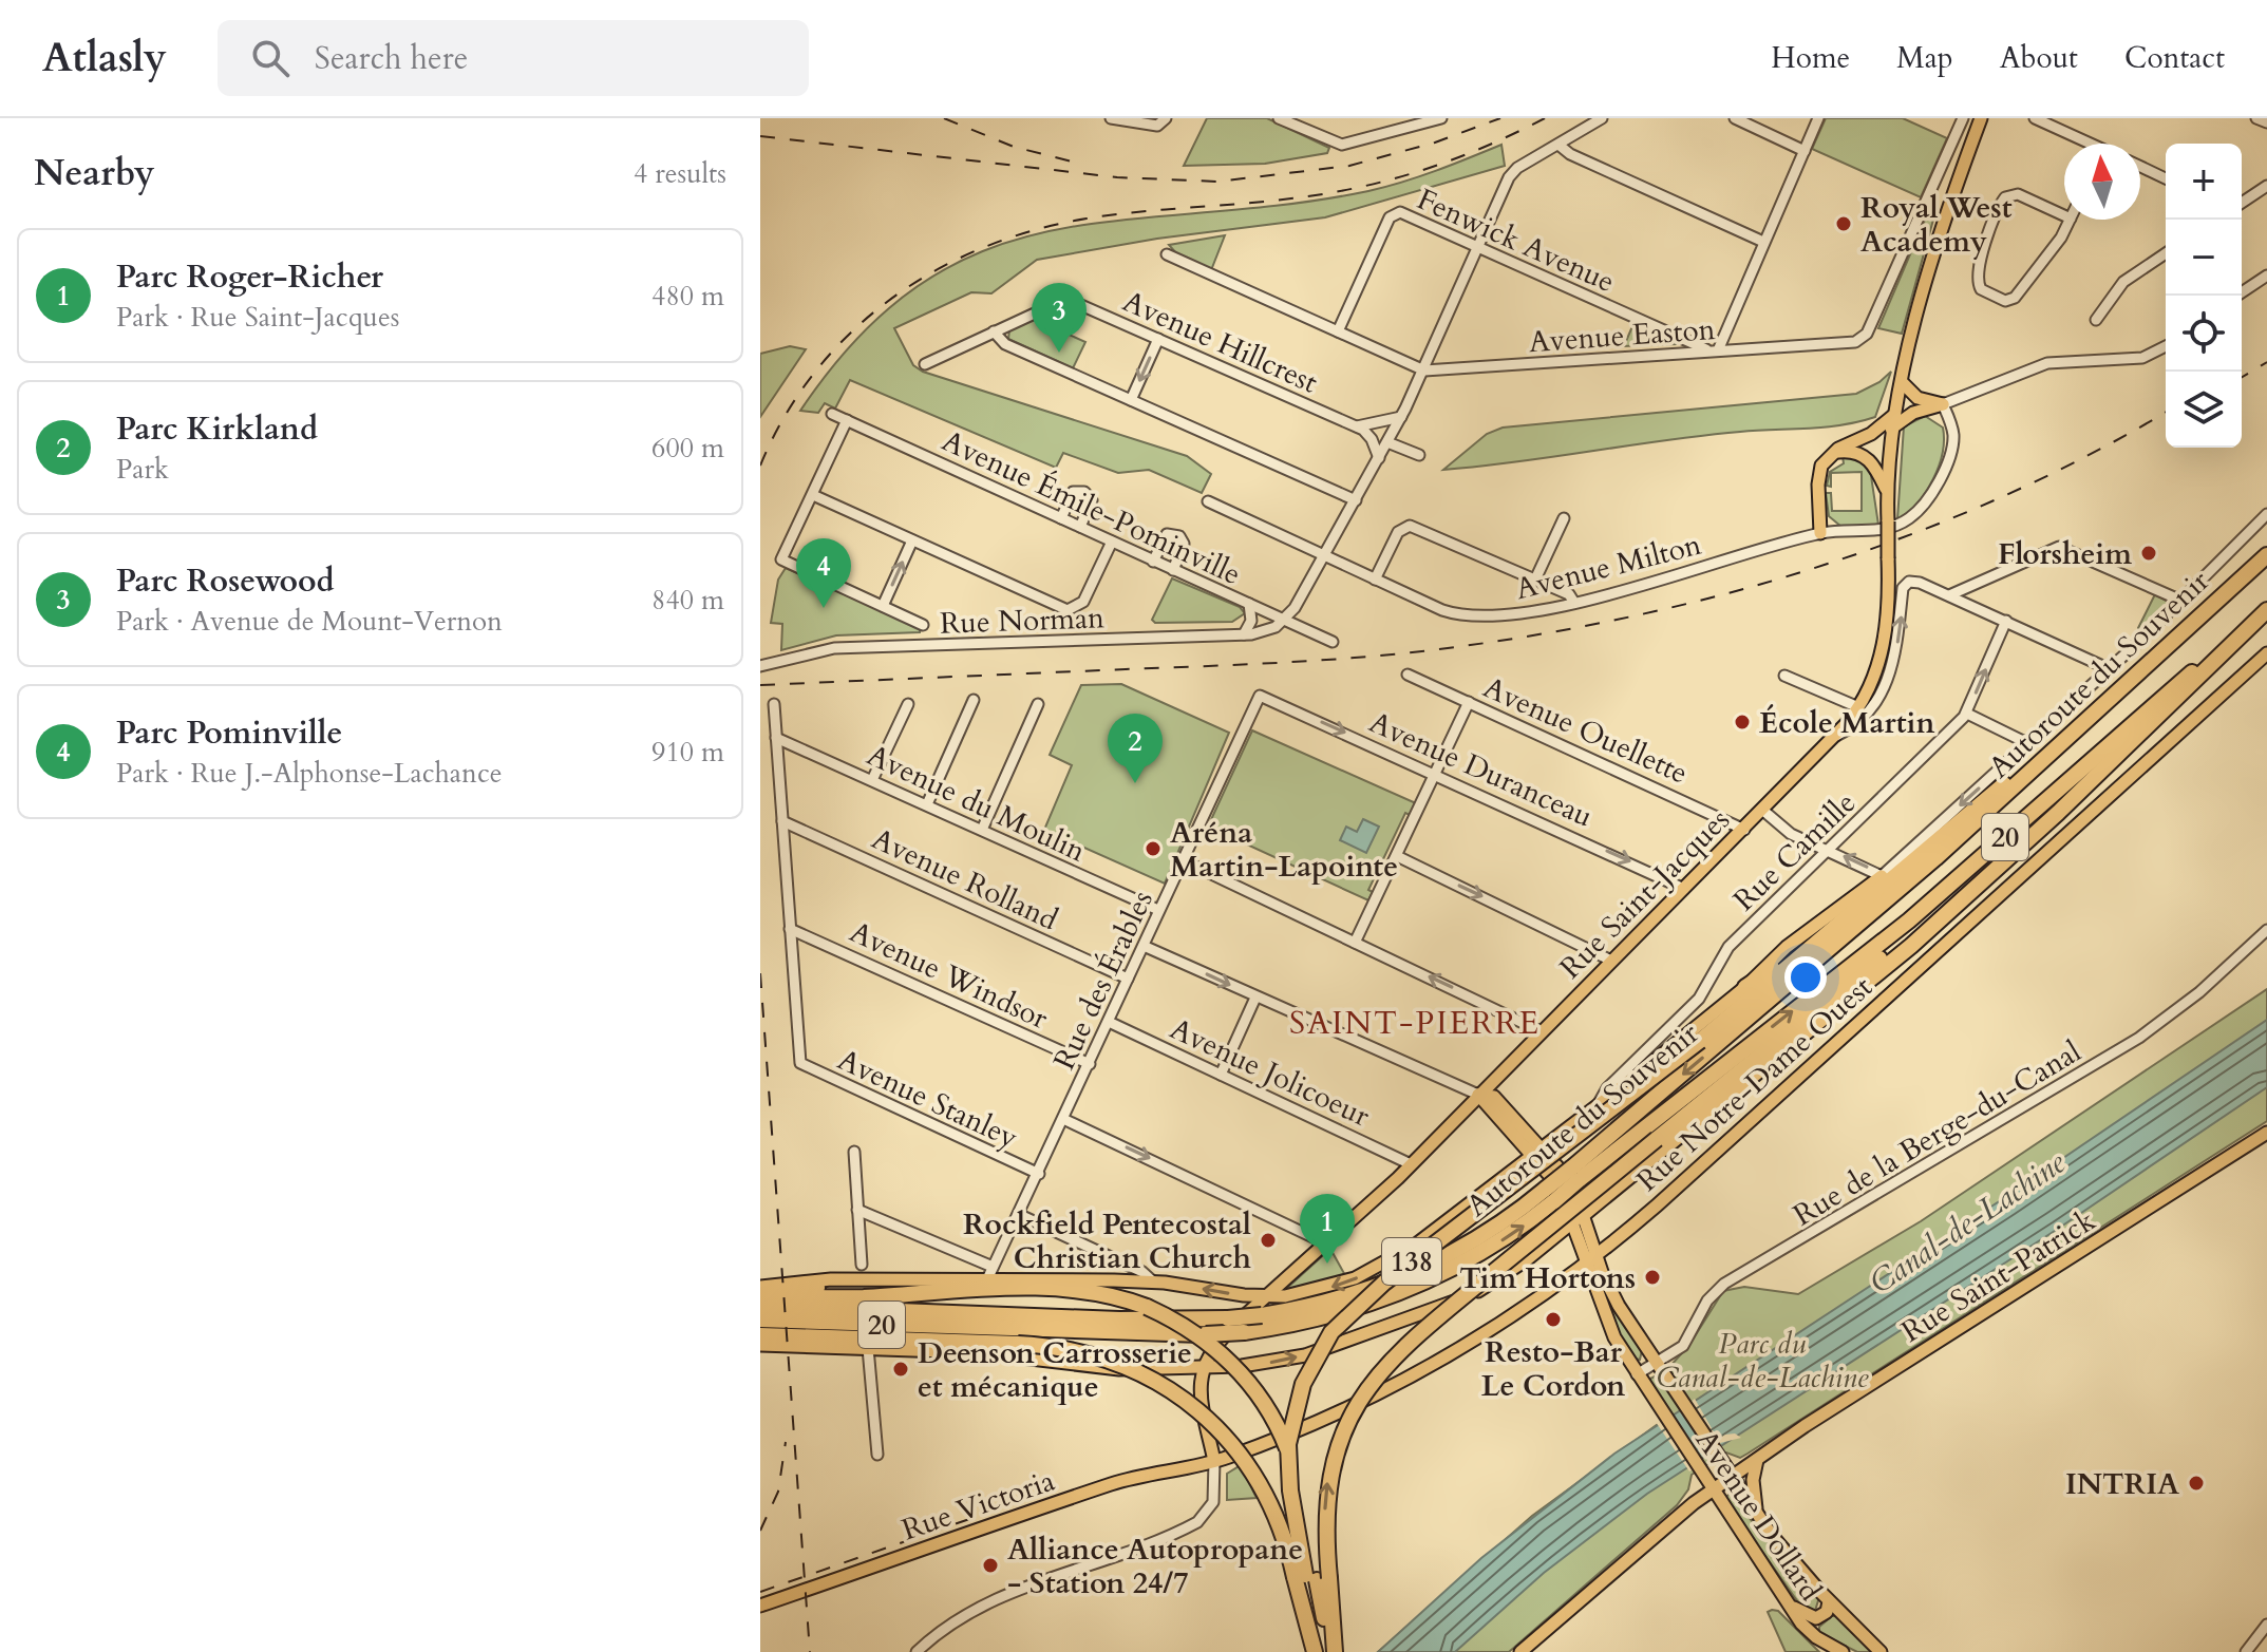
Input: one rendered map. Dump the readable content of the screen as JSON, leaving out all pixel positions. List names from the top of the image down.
{
  "streets": {
    "highway": ["Autoroute du Souvenir", "20", "138"],
    "main road": [
      "Rue Saint-Jacques",
      "Rue Notre-Dame Ouest",
      "Rue Saint-Patrick",
      "Rue Victoria",
      "Avenue Dollard"
    ],
    "street": [
      "Fenwick Avenue",
      "Avenue Easton",
      "Avenue Hillcrest",
      "Avenue Émile-Pominville",
      "Avenue Milton",
      "Rue Norman",
      "Avenue Ouellette",
      "Avenue Duranceau",
      "Avenue du Moulin",
      "Rue Camille",
      "Avenue Rolland",
      "Avenue Windsor",
      "Rue des Érables",
      "Avenue Jolicoeur",
      "Avenue Stanley",
      "Rue de la Berge-du-Canal"
    ]
  },
  "crossings": [
    ["Fenwick Avenue", "Avenue Easton"],
    ["Avenue Émile-Pominville", "Rue Norman"],
    ["Autoroute du Souvenir", "138"],
    ["Avenue Ouellette", "Rue Saint-Jacques"],
    ["Avenue Duranceau", "Rue Saint-Jacques"],
    ["Avenue Duranceau", "Rue des Érables"],
    ["Avenue du Moulin", "Rue des Érables"],
    ["Avenue Rolland", "Rue des Érables"],
    ["Rue Saint-Jacques", "Avenue Jolicoeur"],
    ["Avenue Windsor", "Rue des Érables"],
    ["Avenue Windsor", "Avenue Stanley"],
    ["Rue des Érables", "Avenue Jolicoeur"],
    ["Rue des Érables", "Avenue Stanley"],
    ["Rue Notre-Dame Ouest", "Rue Victoria"],
    ["Rue Notre-Dame Ouest", "Avenue Dollard"],
    ["Rue de la Berge-du-Canal", "Avenue Dollard"],
    ["Rue Saint-Patrick", "Avenue Dollard"]
  ],
  "one_way": ["Avenue Duranceau"],
  "districts": ["SAINT-PIERRE"],
  "water": ["Canal-de-Lachine"],
  "parks": ["Parc du Canal-de-Lachine"],
  "places": [
    "Royal West Academy",
    "Florsheim",
    "École Martin",
    "Aréna Martin-Lapointe",
    "Rockfield Pentecostal Christian Church",
    "Tim Hortons",
    "Resto-Bar Le Cordon",
    "Deenson Carrosserie et mécanique",
    "INTRIA",
    "Alliance Autopropane - Station 24/7"
  ],
  "north": "top",
  "page": {
    "header": "Atlasly",
    "search": "Search here",
    "nav": [
      "Home",
      "Map",
      "About",
      "Contact"
    ],
    "heading": ["Nearby", "4 results"],
    "map_buttons": ["+", "−"],
    "list": [
      {
        "mark": "1",
        "name": "Parc Roger-Richer",
        "note": "Park · Rue Saint-Jacques",
        "value": "480 m"
      },
      {
        "mark": "2",
        "name": "Parc Kirkland",
        "note": "Park",
        "value": "600 m"
      },
      {
        "mark": "3",
        "name": "Parc Rosewood",
        "note": "Park · Avenue de Mount-Vernon",
        "value": "840 m"
      },
      {
        "mark": "4",
        "name": "Parc Pominville",
        "note": "Park · Rue J.-Alphonse-Lachance",
        "value": "910 m"
      }
    ],
    "pins": [
      "3",
      "4",
      "2",
      "1"
    ]
  }
}
